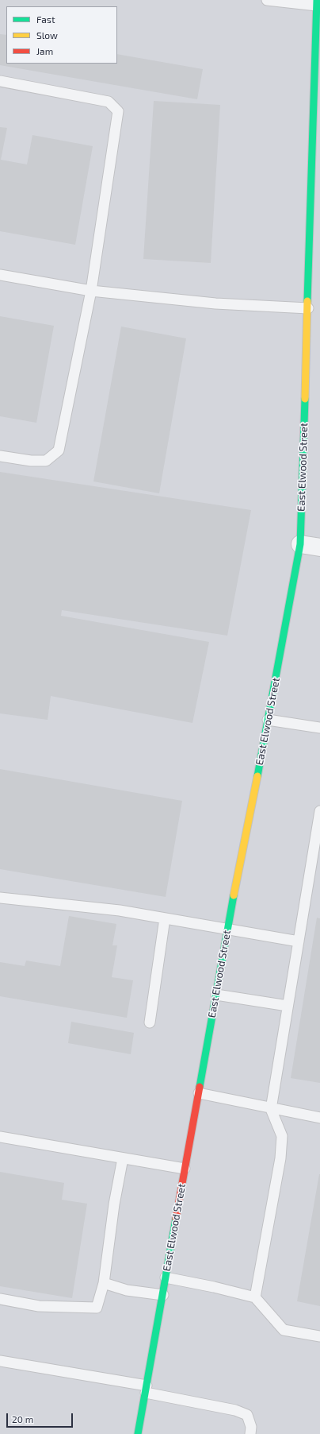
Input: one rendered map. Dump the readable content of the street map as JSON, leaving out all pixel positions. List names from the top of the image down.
{
  "streets": {
    "street": ["East Elwood Street"]
  },
  "legend": ["Fast", "Slow", "Jam"],
  "scale_bar": "20 m"
}
